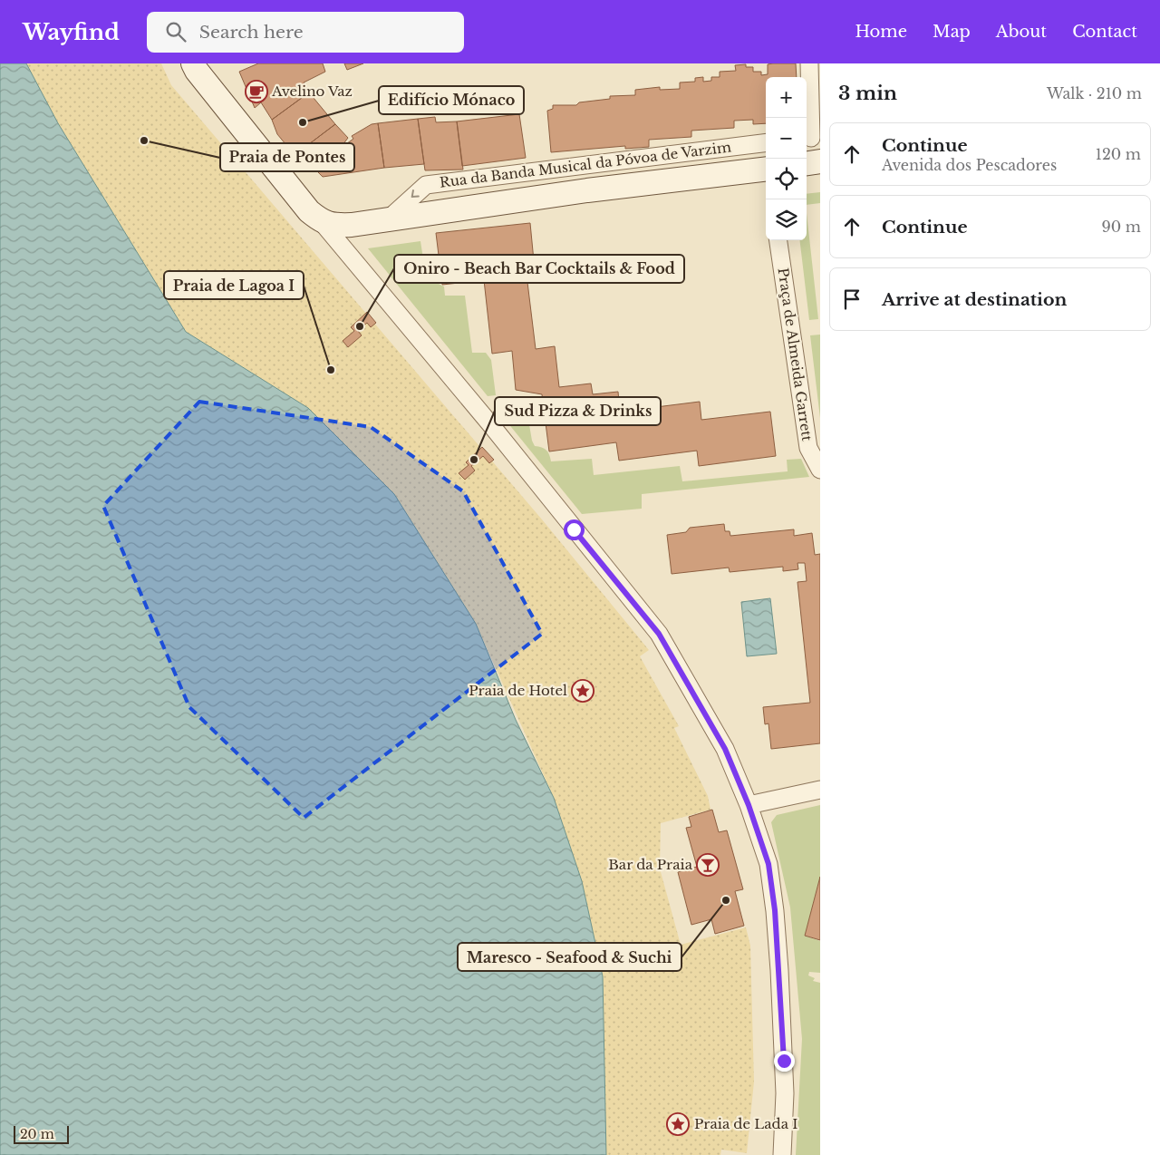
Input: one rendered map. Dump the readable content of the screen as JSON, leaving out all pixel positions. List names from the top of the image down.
{
  "streets": {
    "street": ["Rua da Banda Musical da Póvoa de Varzim", "Praça de Almeida Garrett"]
  },
  "places": {
    "cafe": ["Avelino Vaz"],
    "other": [
      "Edifício Mónaco",
      "Praia de Pontes",
      "Oniro - Beach Bar Cocktails & Food",
      "Praia de Lagoa I",
      "Sud Pizza & Drinks",
      "Maresco - Seafood & Suchi"
    ],
    "place": ["Praia de Hotel", "Praia de Lada I"],
    "bar": ["Bar da Praia"]
  },
  "scale_bar": "20 m",
  "page": {
    "header": "Wayfind",
    "search": "Search here",
    "nav": [
      "Home",
      "Map",
      "About",
      "Contact"
    ],
    "heading": ["3 min", "Walk · 210 m"],
    "map_buttons": ["+", "−"],
    "list": [
      ["Continue", "Avenida dos Pescadores", "120 m"],
      ["Continue", "90 m"],
      "Arrive at destination"
    ],
    "scale": "20 m"
  }
}
